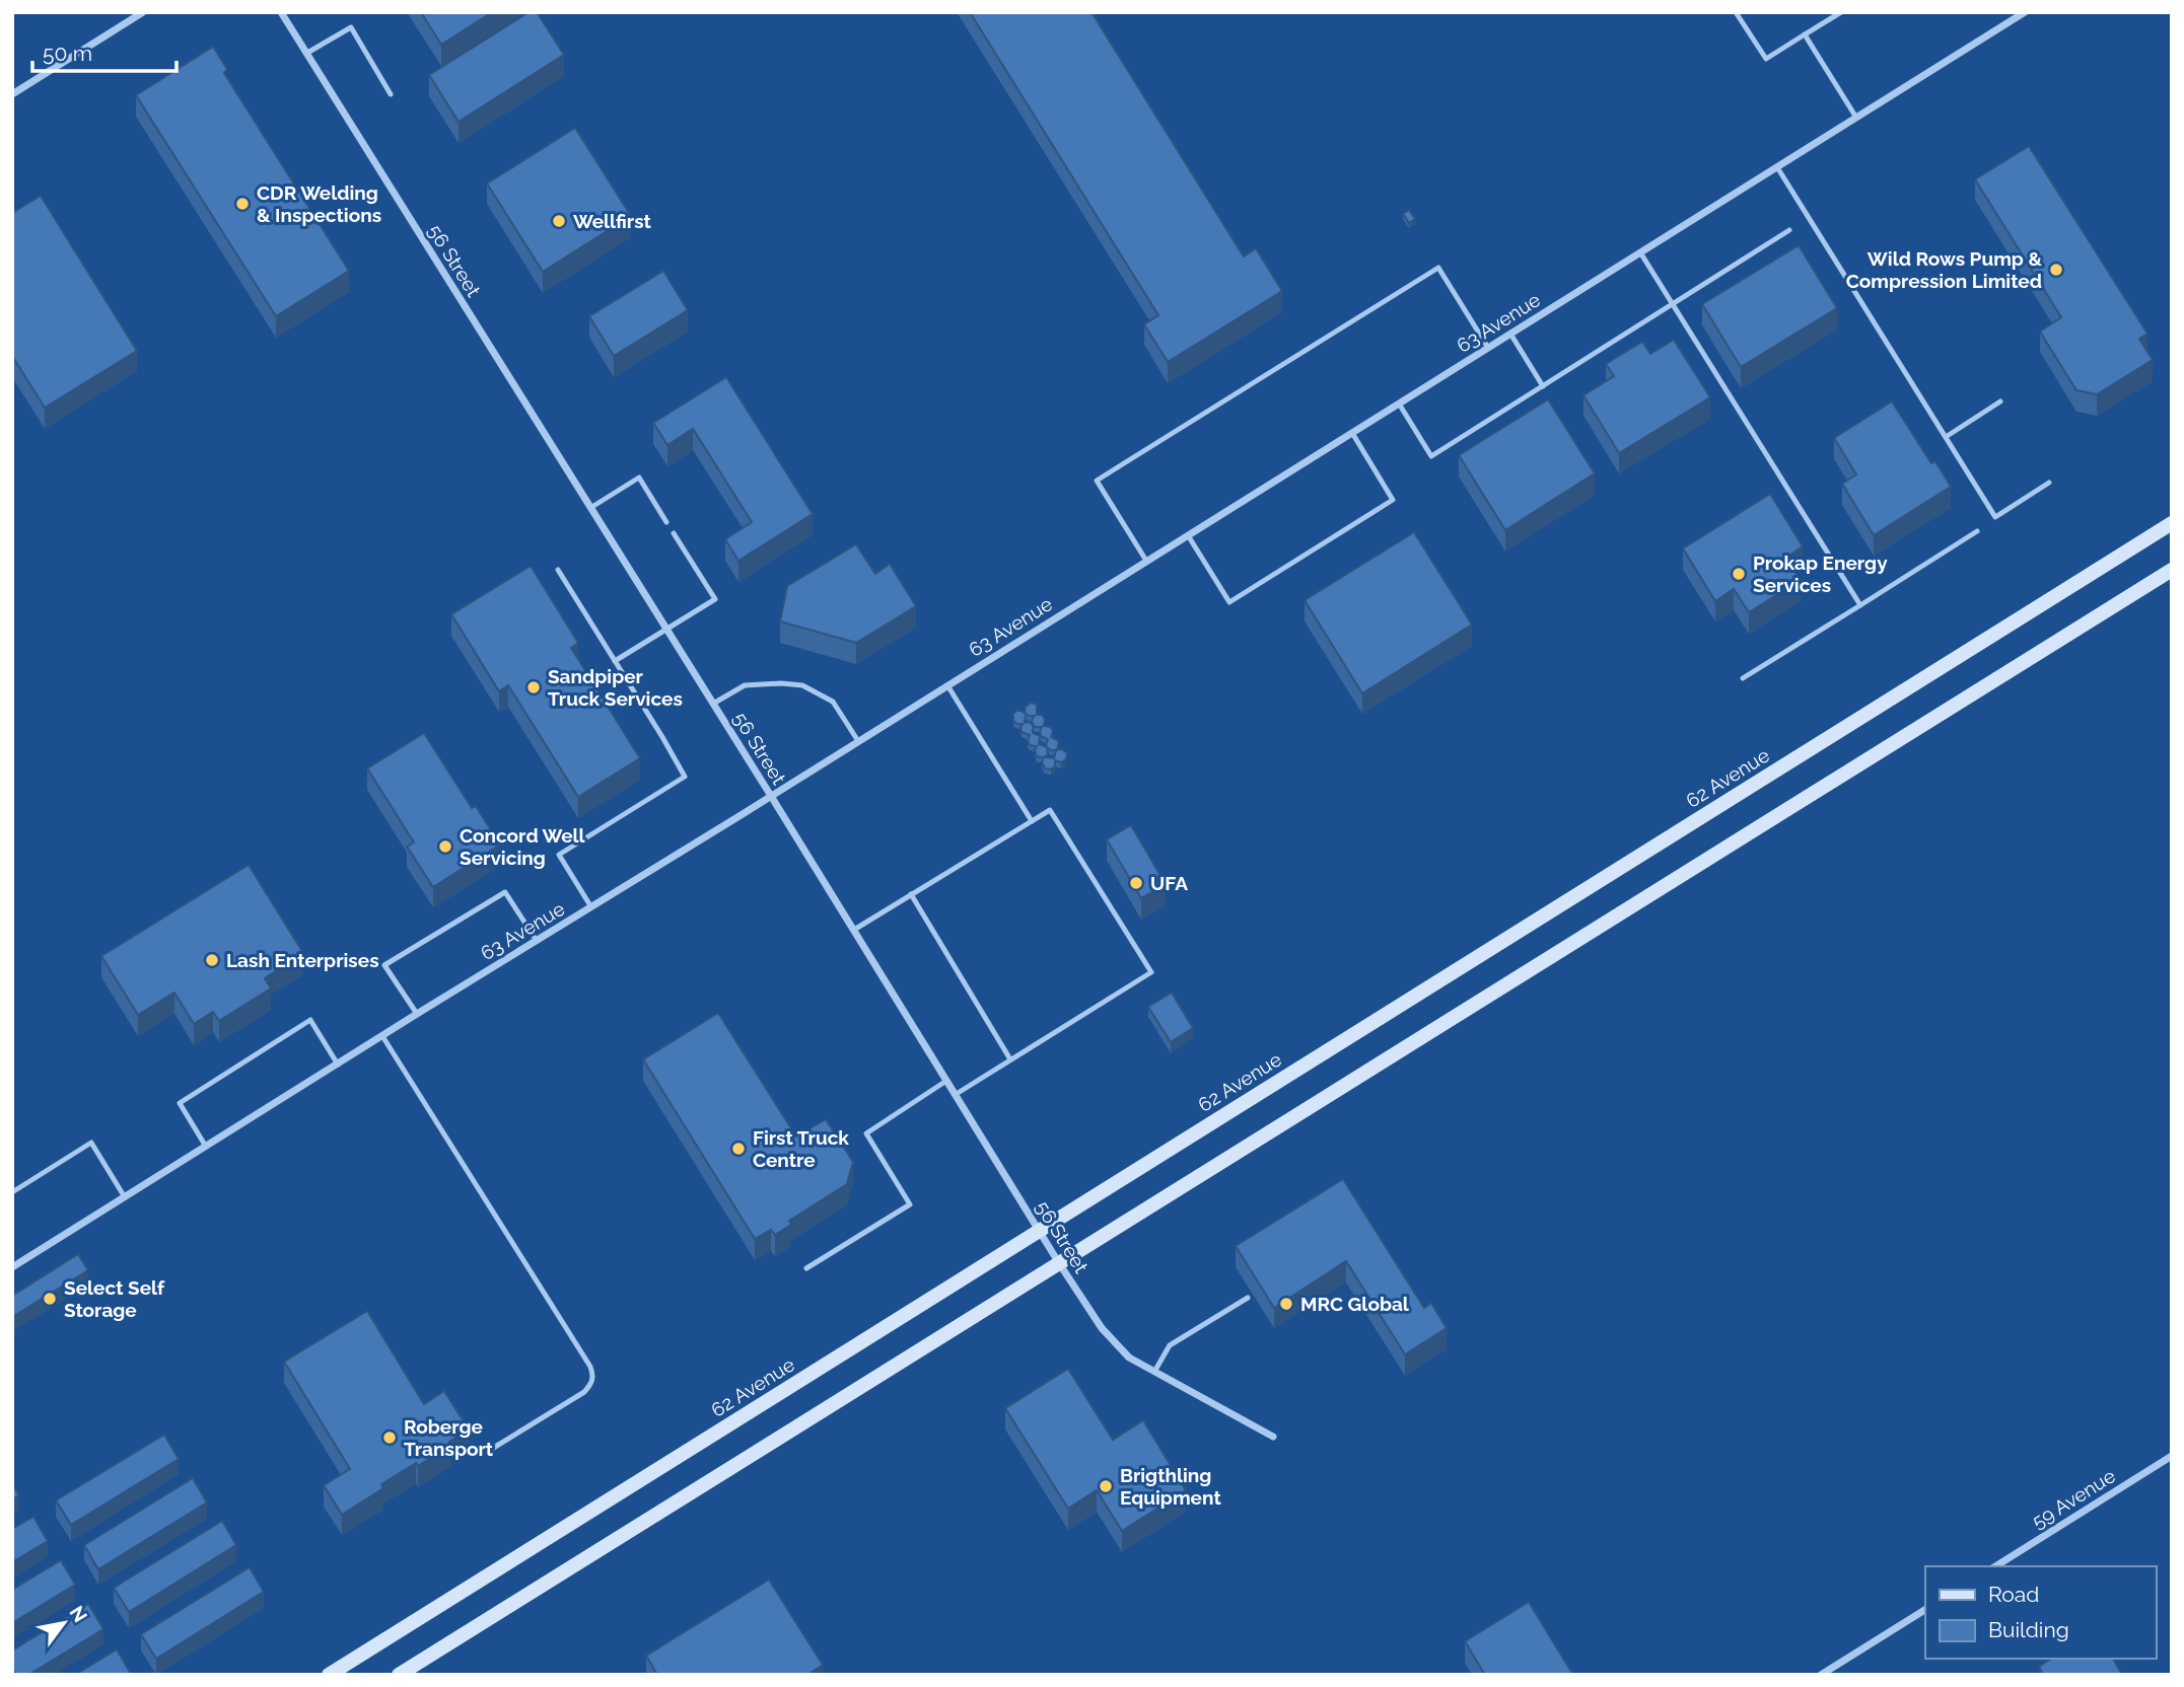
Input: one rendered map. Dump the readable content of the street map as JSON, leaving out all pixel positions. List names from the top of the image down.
{
  "streets": {
    "main road": ["62 Avenue"],
    "street": ["56 Street", "63 Avenue", "59 Avenue"]
  },
  "crossings": [
    ["56 Street", "63 Avenue"],
    ["56 Street", "62 Avenue"]
  ],
  "places": [
    "CDR Welding & Inspections",
    "Wellfirst",
    "Wild Rows Pump & Compression Limited",
    "Prokap Energy Services",
    "Sandpiper Truck Services",
    "Concord Well Servicing",
    "UFA",
    "Lash Enterprises",
    "First Truck Centre",
    "Select Self Storage",
    "MRC Global",
    "Roberge Transport",
    "Brigthling Equipment"
  ],
  "legend": ["Road", "Building"],
  "scale_bar": "50 m",
  "north": "top right"
}
